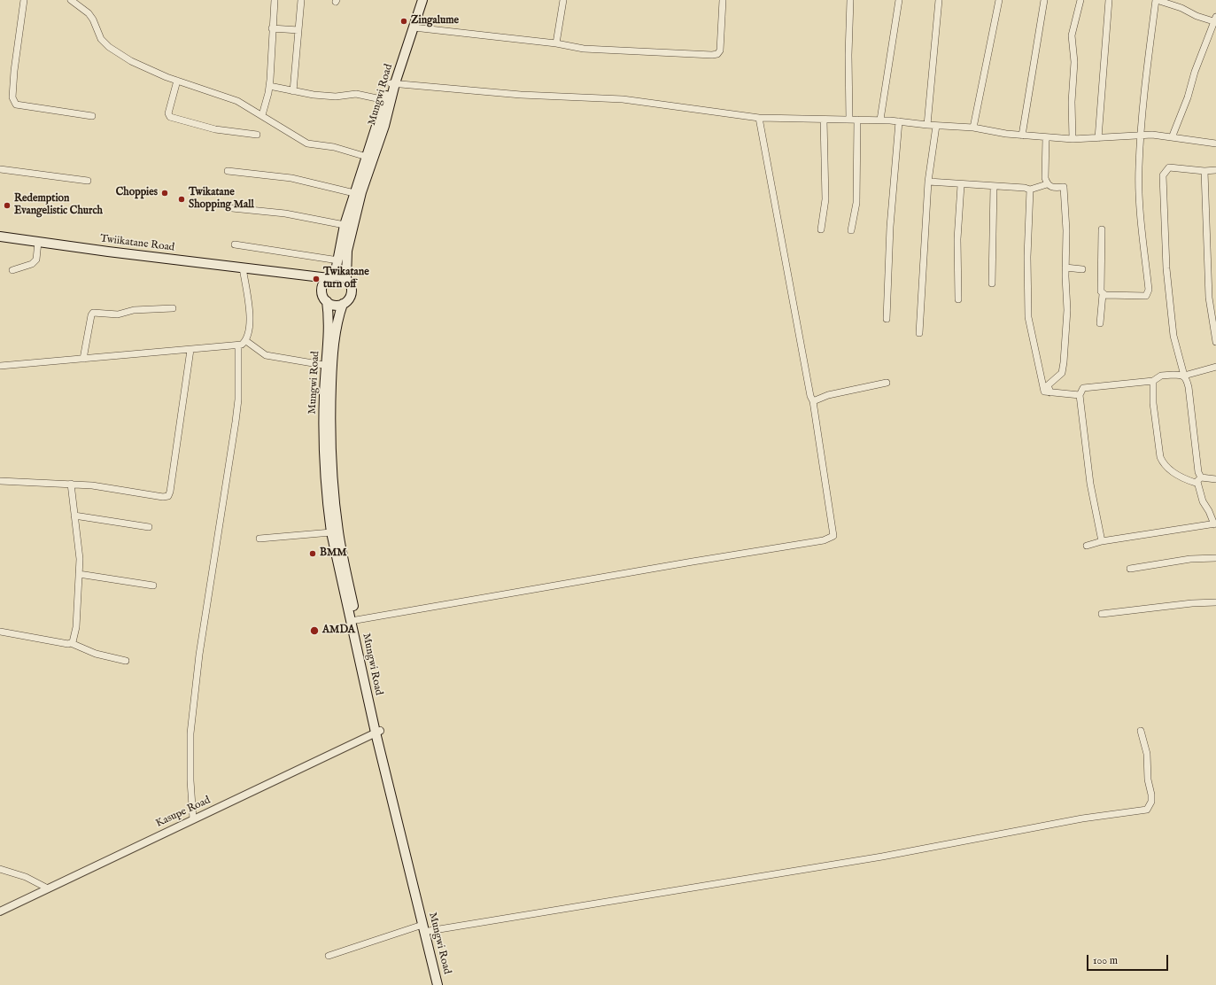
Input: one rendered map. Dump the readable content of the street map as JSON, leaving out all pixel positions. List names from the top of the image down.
{
  "streets": {
    "main road": ["Mungwi Road", "Twiikatane Road"],
    "street": ["Kasupe Road"]
  },
  "crossings": [
    ["Mungwi Road", "Twiikatane Road"],
    ["Mungwi Road", "Kasupe Road"]
  ],
  "places": [
    "Zingalume",
    "Choppies",
    "Twikatane Shopping Mall",
    "Redemption Evangelistic Church",
    "Twikatane turn off",
    "BMM",
    "AMDA"
  ],
  "scale_bar": "100 m"
}
